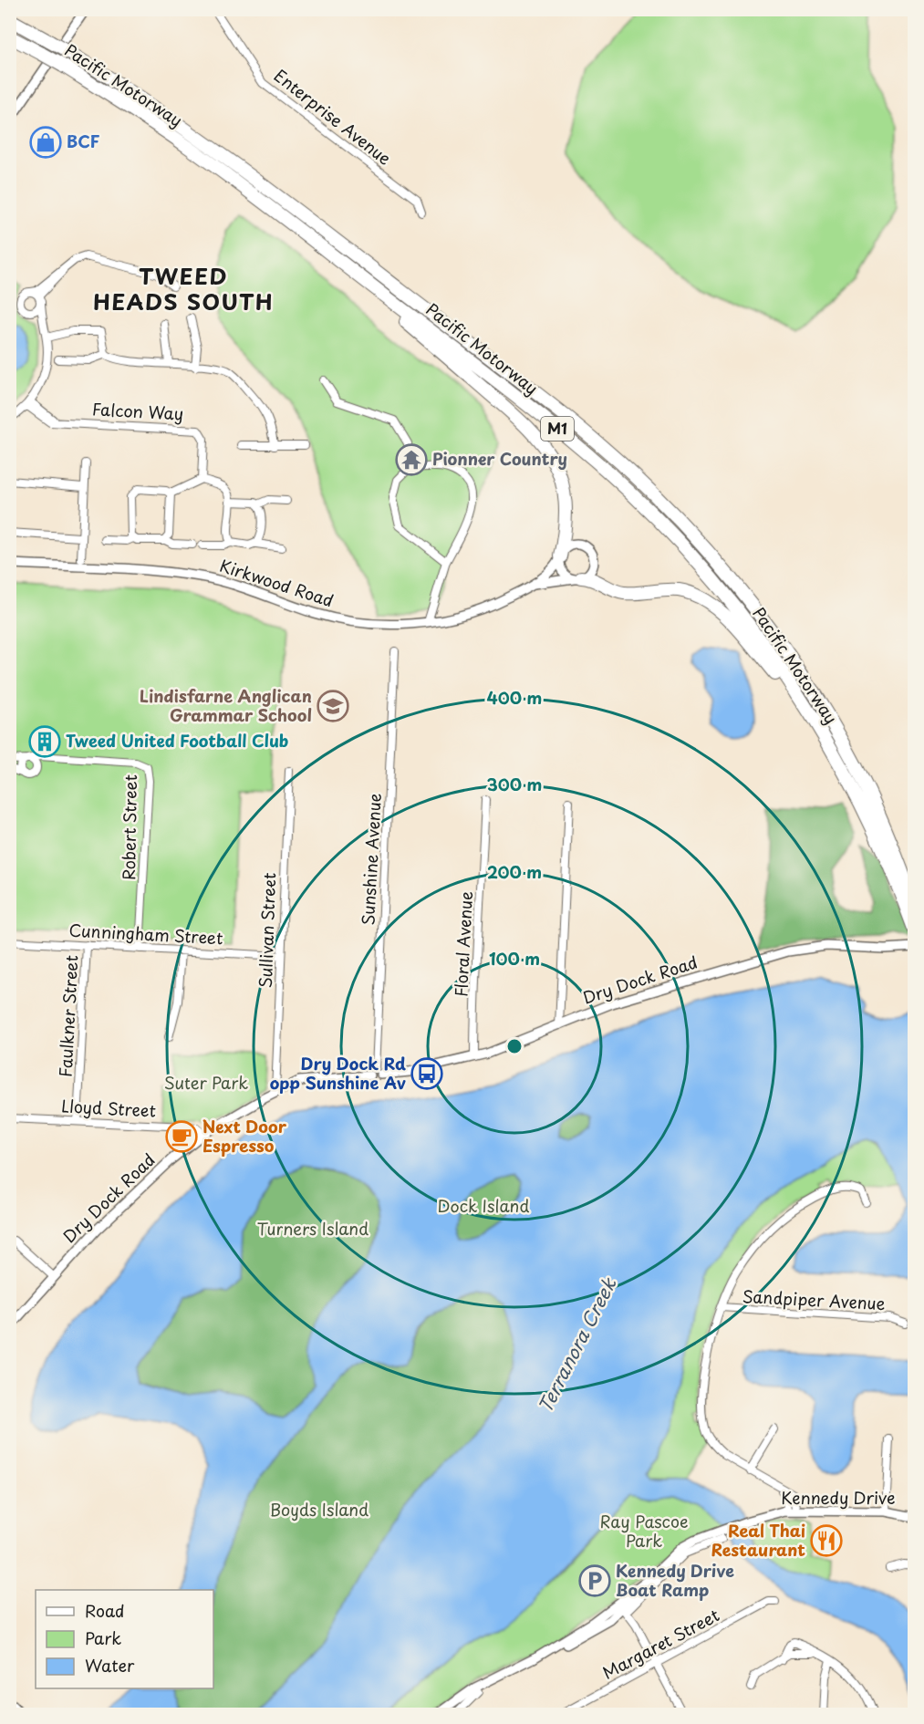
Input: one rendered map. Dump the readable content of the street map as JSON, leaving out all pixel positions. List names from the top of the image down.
{
  "streets": {
    "highway": ["Pacific Motorway", "M1"],
    "street": [
      "Enterprise Avenue",
      "Falcon Way",
      "Kirkwood Road",
      "Robert Street",
      "Sunshine Avenue",
      "Sullivan Street",
      "Cunningham Street",
      "Floral Avenue",
      "Dry Dock Road",
      "Faulkner Street",
      "Lloyd Street",
      "Sandpiper Avenue",
      "Kennedy Drive",
      "Margaret Street"
    ]
  },
  "crossings": [
    ["Robert Street", "Cunningham Street"],
    ["Sunshine Avenue", "Dry Dock Road"],
    ["Sullivan Street", "Cunningham Street"],
    ["Sullivan Street", "Dry Dock Road"],
    ["Cunningham Street", "Faulkner Street"],
    ["Floral Avenue", "Dry Dock Road"],
    ["Dry Dock Road", "Lloyd Street"],
    ["Faulkner Street", "Lloyd Street"]
  ],
  "districts": ["TWEED HEADS SOUTH"],
  "water": ["Terranora Creek"],
  "parks": [
    "Suter Park",
    "Dock Island",
    "Turners Island",
    "Boyds Island",
    "Ray Pascoe Park"
  ],
  "places": {
    "shop": ["BCF"],
    "temple": ["Pionner Country"],
    "school or university": ["Lindisfarne Anglican Grammar School"],
    "building": ["Tweed United Football Club"],
    "bus stop": ["Dry Dock Rd opp Sunshine Av"],
    "cafe": ["Next Door Espresso"],
    "restaurant": ["Real Thai Restaurant"],
    "parking": ["Kennedy Drive Boat Ramp"]
  },
  "legend": ["Road", "Park", "Water"],
  "rings": [
    "400 m",
    "300 m",
    "200 m",
    "100 m"
  ]
}
